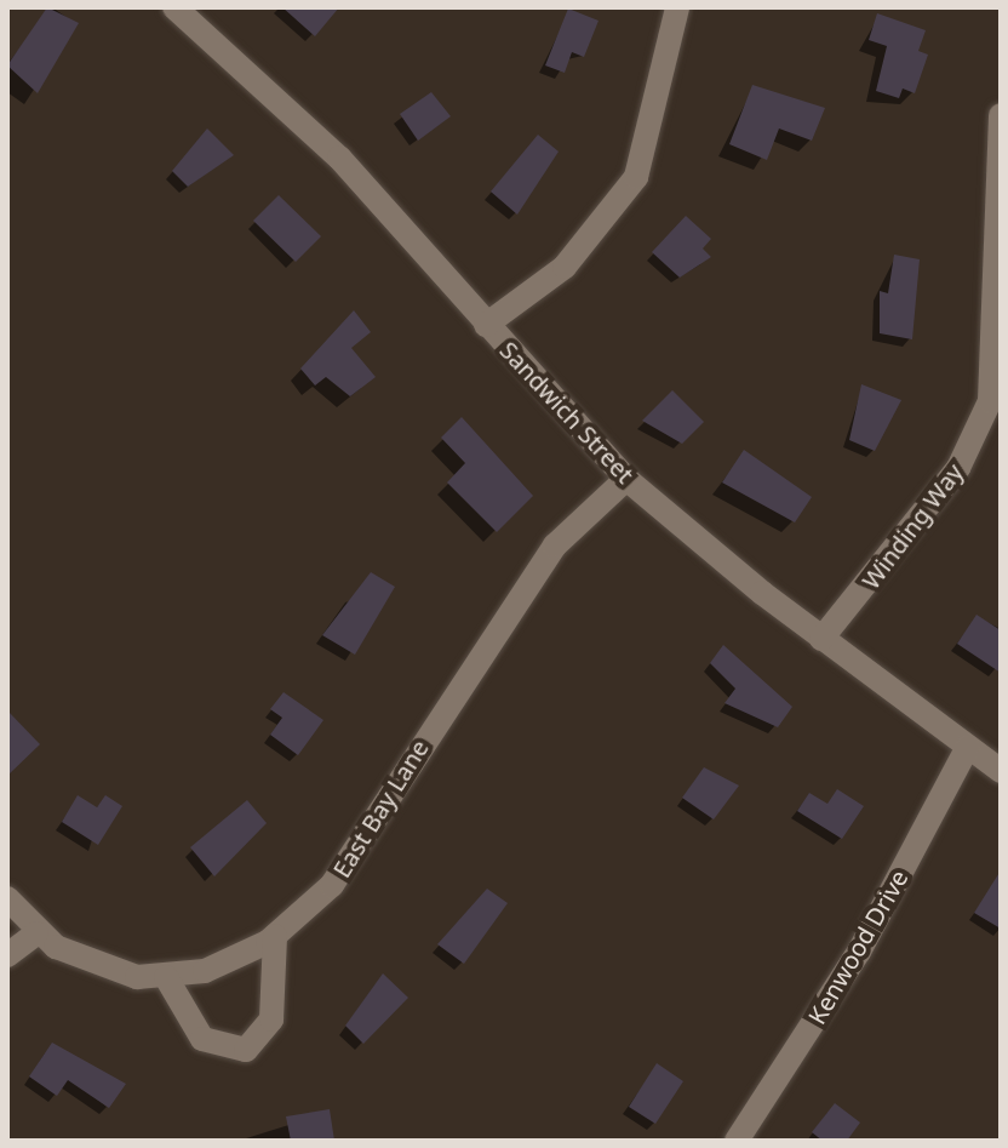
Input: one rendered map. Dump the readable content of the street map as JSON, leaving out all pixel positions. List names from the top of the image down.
{
  "streets": {
    "street": [
      "Sandwich Street",
      "Winding Way",
      "East Bay Lane",
      "Kenwood Drive"
    ]
  },
  "crossings": [
    ["Sandwich Street", "Winding Way"],
    ["Sandwich Street", "East Bay Lane"],
    ["Sandwich Street", "Kenwood Drive"]
  ]
}
